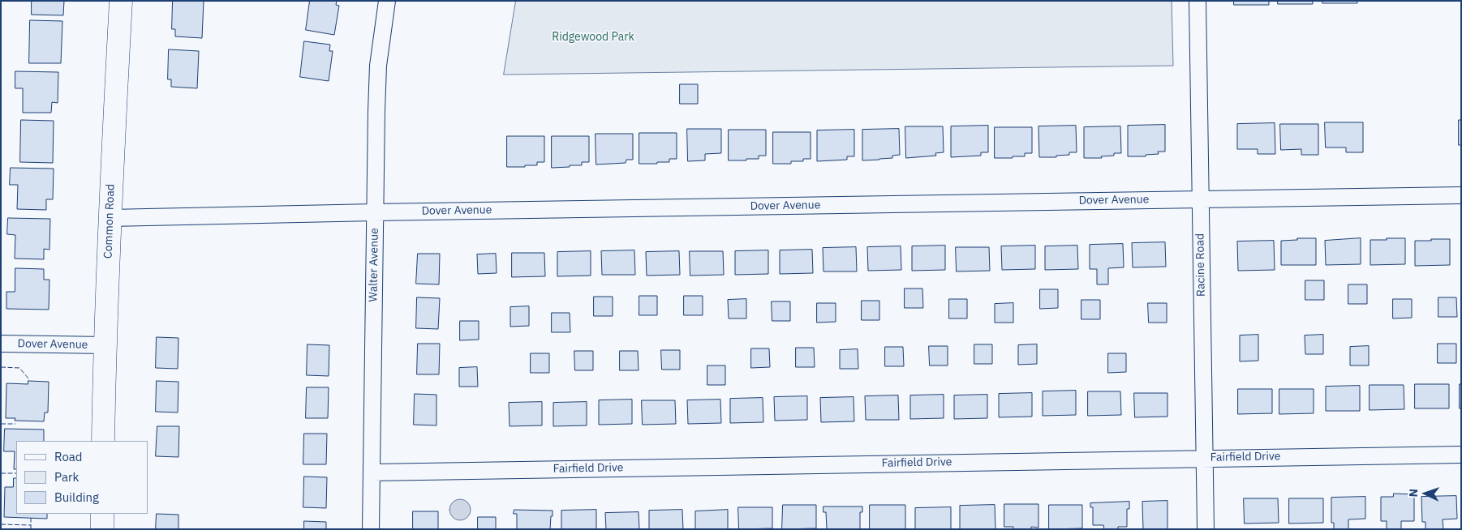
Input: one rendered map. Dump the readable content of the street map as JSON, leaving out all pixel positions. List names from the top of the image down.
{
  "streets": {
    "street": [
      "Dover Avenue",
      "Common Road",
      "Walter Avenue",
      "Racine Road",
      "Fairfield Drive"
    ]
  },
  "crossings": [
    ["Dover Avenue", "Common Road"],
    ["Dover Avenue", "Walter Avenue"],
    ["Dover Avenue", "Racine Road"],
    ["Walter Avenue", "Fairfield Drive"],
    ["Racine Road", "Fairfield Drive"]
  ],
  "parks": ["Ridgewood Park"],
  "legend": ["Road", "Park", "Building"],
  "north": "left"
}
